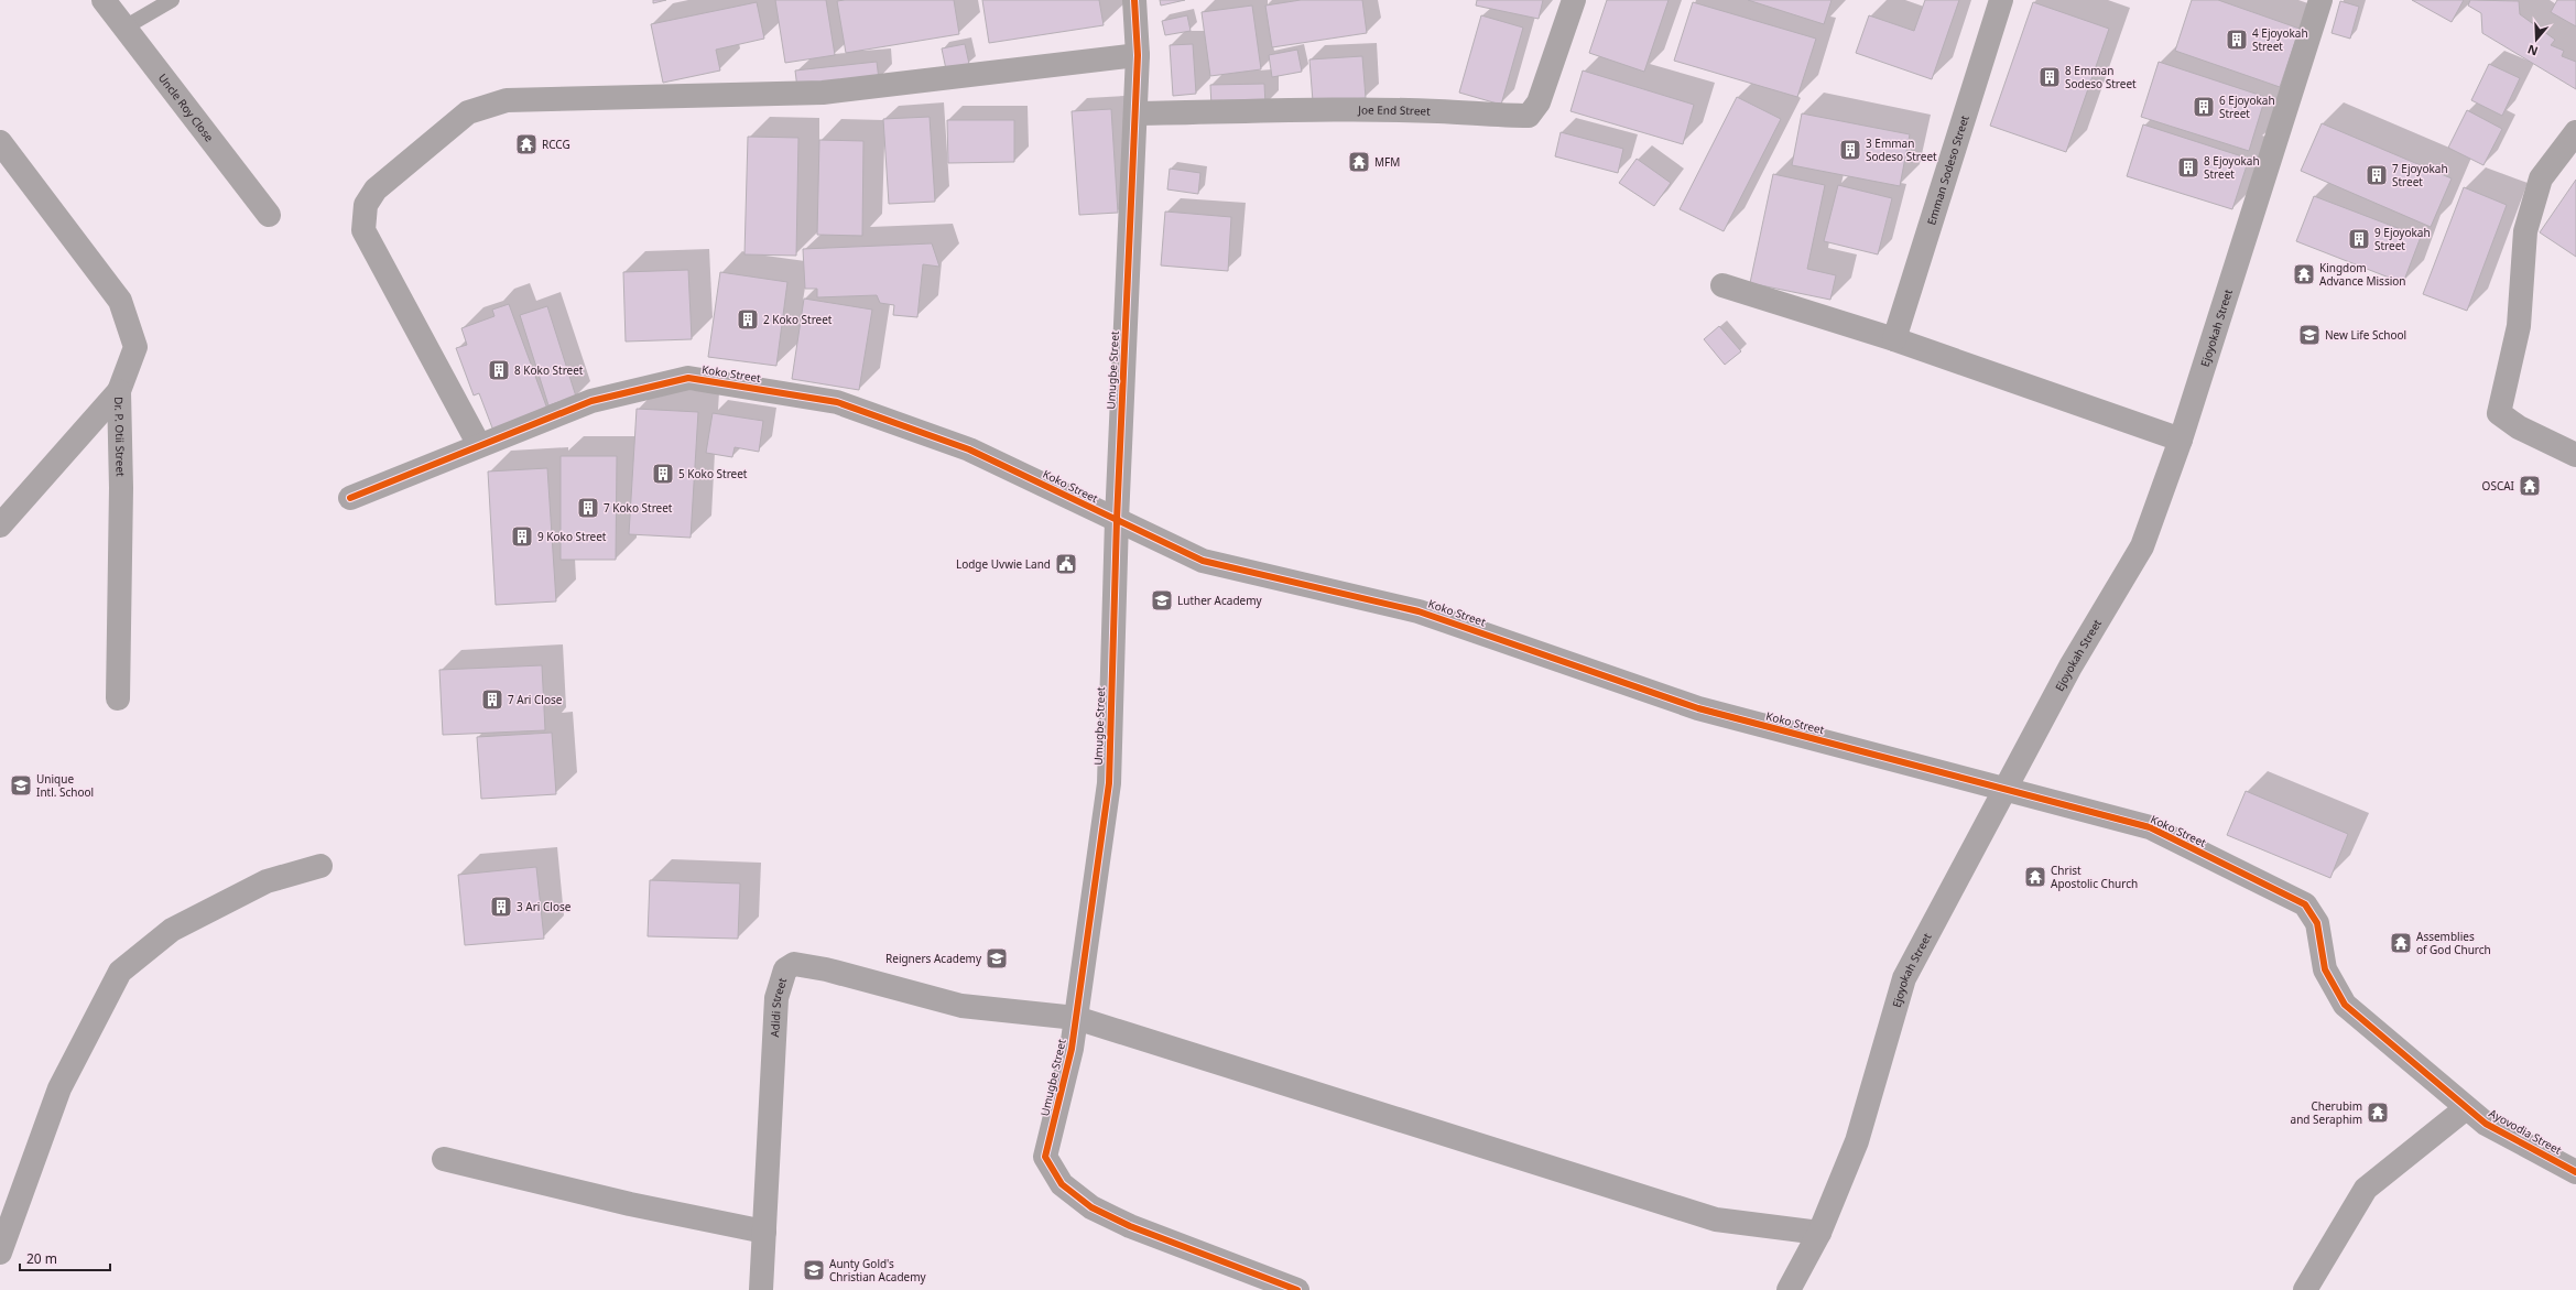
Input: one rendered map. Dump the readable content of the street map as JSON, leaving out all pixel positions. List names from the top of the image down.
{
  "streets": {
    "street": [
      "Uncle Roy Close",
      "Joe End Street",
      "Emman Sodeso Street",
      "Ejoyokah Street",
      "Umugbe Street",
      "Koko Street",
      "Dr. P. Otii Street",
      "Adidi Street",
      "Ayovodia Street"
    ]
  },
  "crossings": [
    ["Joe End Street", "Umugbe Street"],
    ["Ejoyokah Street", "Koko Street"],
    ["Ejoyokah Street", "Adidi Street"],
    ["Umugbe Street", "Koko Street"],
    ["Umugbe Street", "Adidi Street"],
    ["Koko Street", "Ayovodia Street"]
  ],
  "places": {
    "building": [
      "4 Ejoyokah Street",
      "8 Emman Sodeso Street",
      "6 Ejoyokah Street",
      "3 Emman Sodeso Street",
      "8 Ejoyokah Street",
      "7 Ejoyokah Street",
      "9 Ejoyokah Street",
      "2 Koko Street",
      "8 Koko Street",
      "5 Koko Street",
      "7 Koko Street",
      "9 Koko Street",
      "7 Ari Close",
      "3 Ari Close"
    ],
    "temple": [
      "RCCG",
      "MFM",
      "Kingdom Advance Mission",
      "OSCAI",
      "Christ Apostolic Church",
      "Assemblies of God Church",
      "Cherubim and Seraphim"
    ],
    "school or university": [
      "New Life School",
      "Luther Academy",
      "Unique Intl. School",
      "Reigners Academy",
      "Aunty Gold's Christian Academy"
    ],
    "public building": ["Lodge Uvwie Land"]
  },
  "scale_bar": "20 m",
  "north": "bottom"
}
